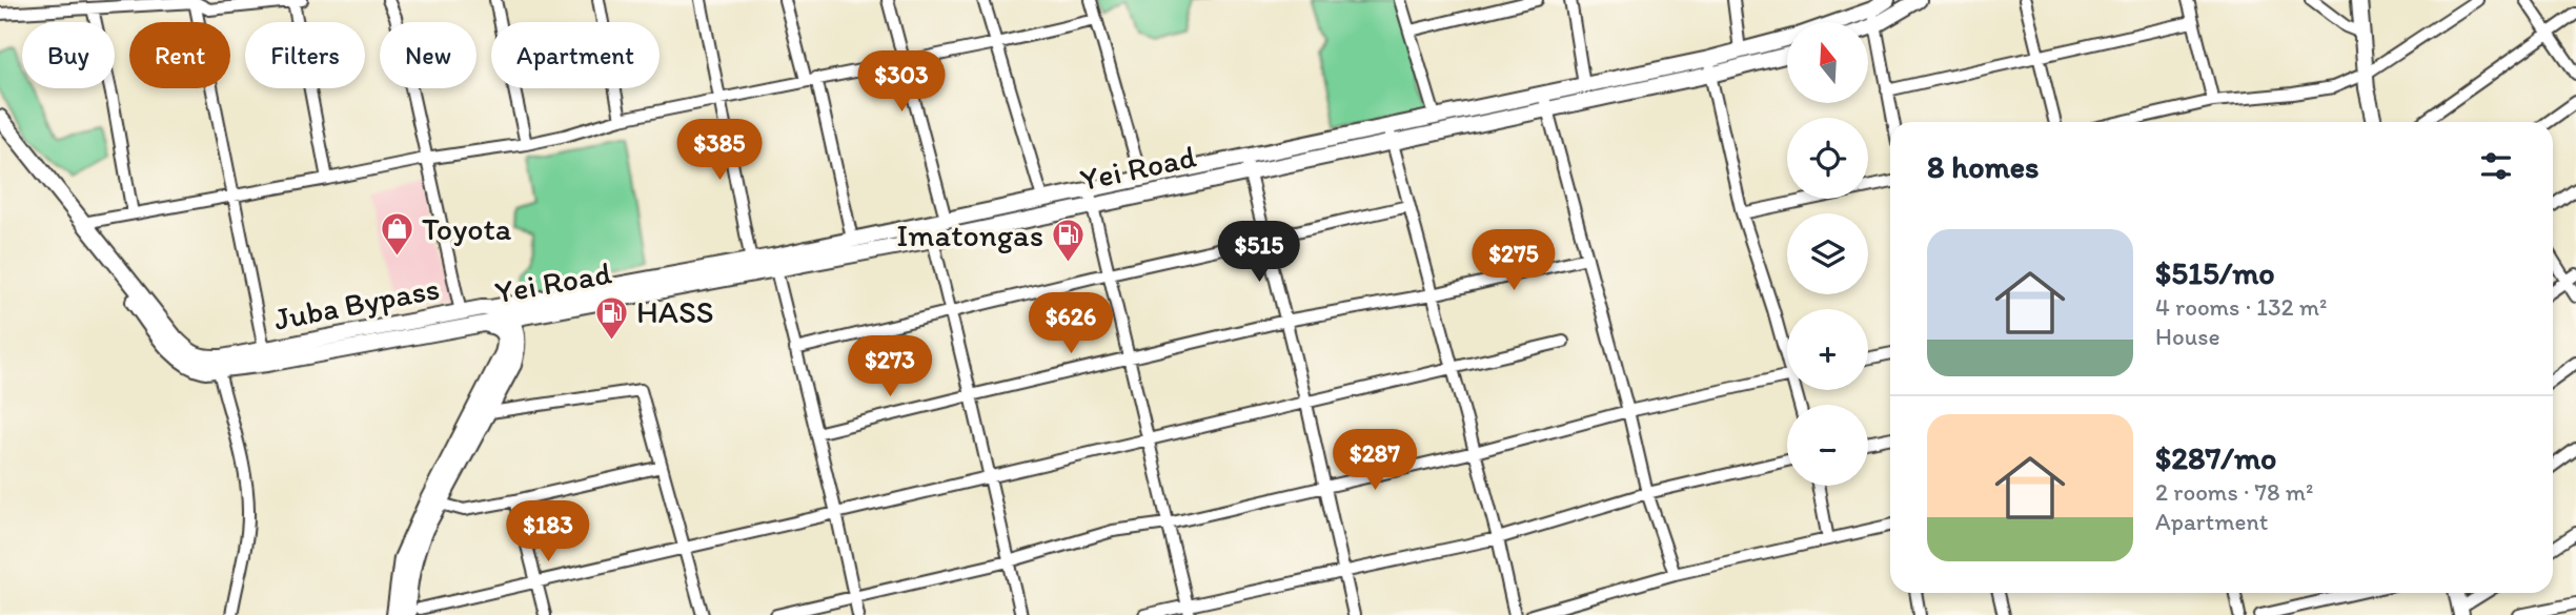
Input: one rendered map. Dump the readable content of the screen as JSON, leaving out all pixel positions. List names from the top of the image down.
{
  "streets": {
    "main road": ["Yei Road", "Juba Bypass"]
  },
  "crossings": [
    ["Yei Road", "Juba Bypass"]
  ],
  "places": {
    "shop": ["Toyota"],
    "fuel station": ["Imatongas", "HASS"]
  },
  "north": "top",
  "page": {
    "map_buttons": ["+", "−"],
    "chip": [
      "Buy",
      "Rent",
      "Filters",
      "New",
      "Apartment"
    ],
    "price": [
      "$303",
      "$385",
      "$515",
      "$275",
      "$626",
      "$273",
      "$287",
      "$183"
    ],
    "heading": "8 homes",
    "list": [
      {
        "name": "$515/mo",
        "note": "4 rooms · 132 m² · House"
      },
      {
        "name": "$287/mo",
        "note": "2 rooms · 78 m² · Apartment"
      }
    ]
  }
}
